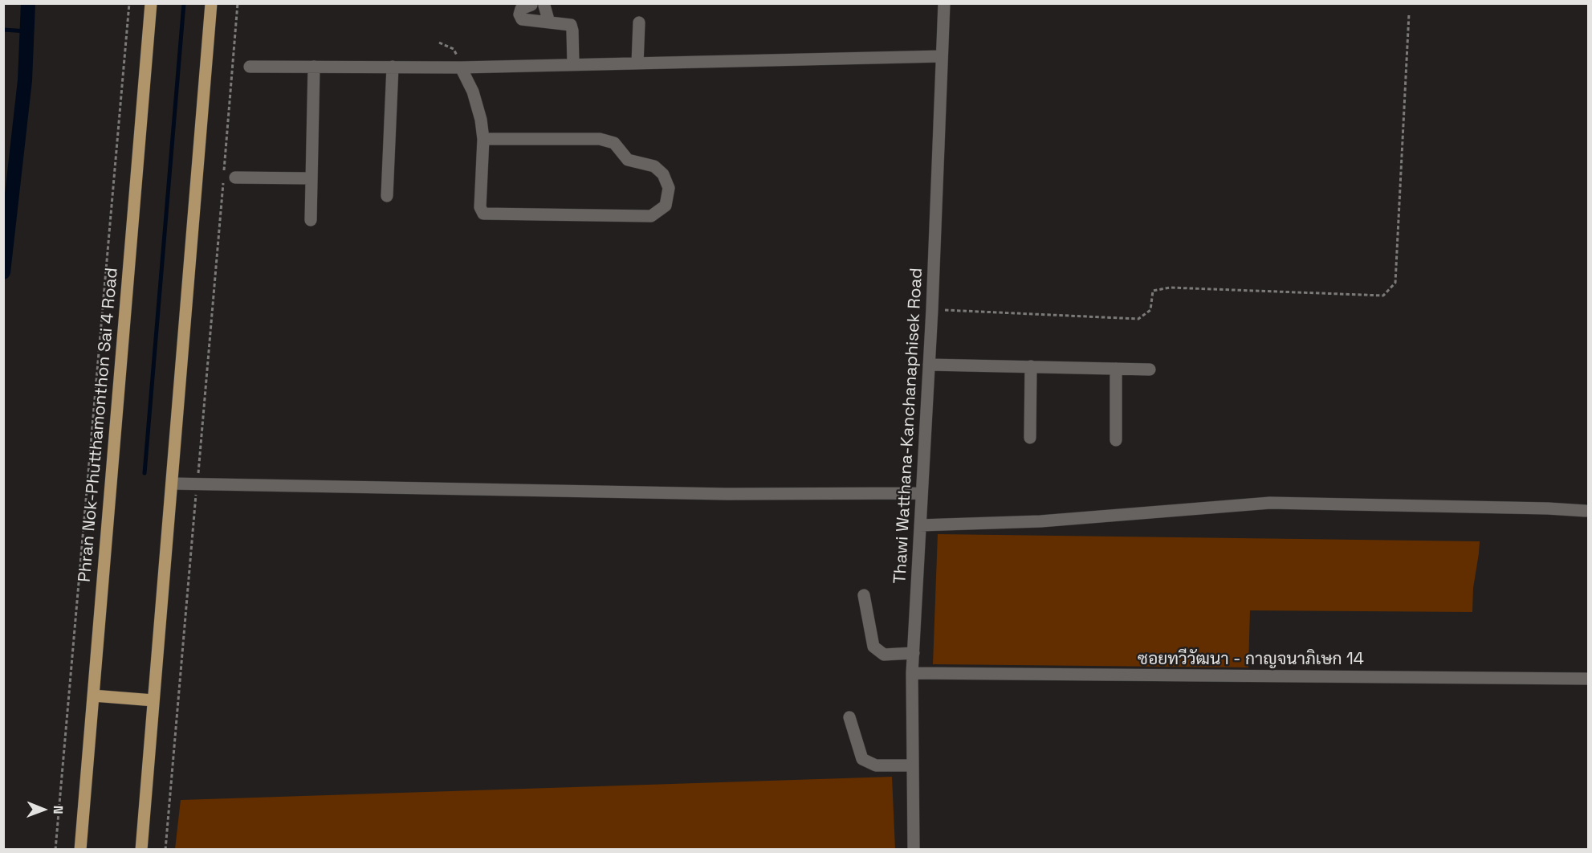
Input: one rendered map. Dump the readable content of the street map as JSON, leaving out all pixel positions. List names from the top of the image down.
{
  "streets": {
    "main road": ["Phran Nok-Phutthamonthon Sai 4 Road"],
    "street": ["Thawi Watthana-Kanchanaphisek Road", "ซอยทวีวัฒนา - กาญจนาภิเษก 14"]
  },
  "crossings": [
    ["Thawi Watthana-Kanchanaphisek Road", "ซอยทวีวัฒนา - กาญจนาภิเษก 14"]
  ],
  "north": "right"
}
